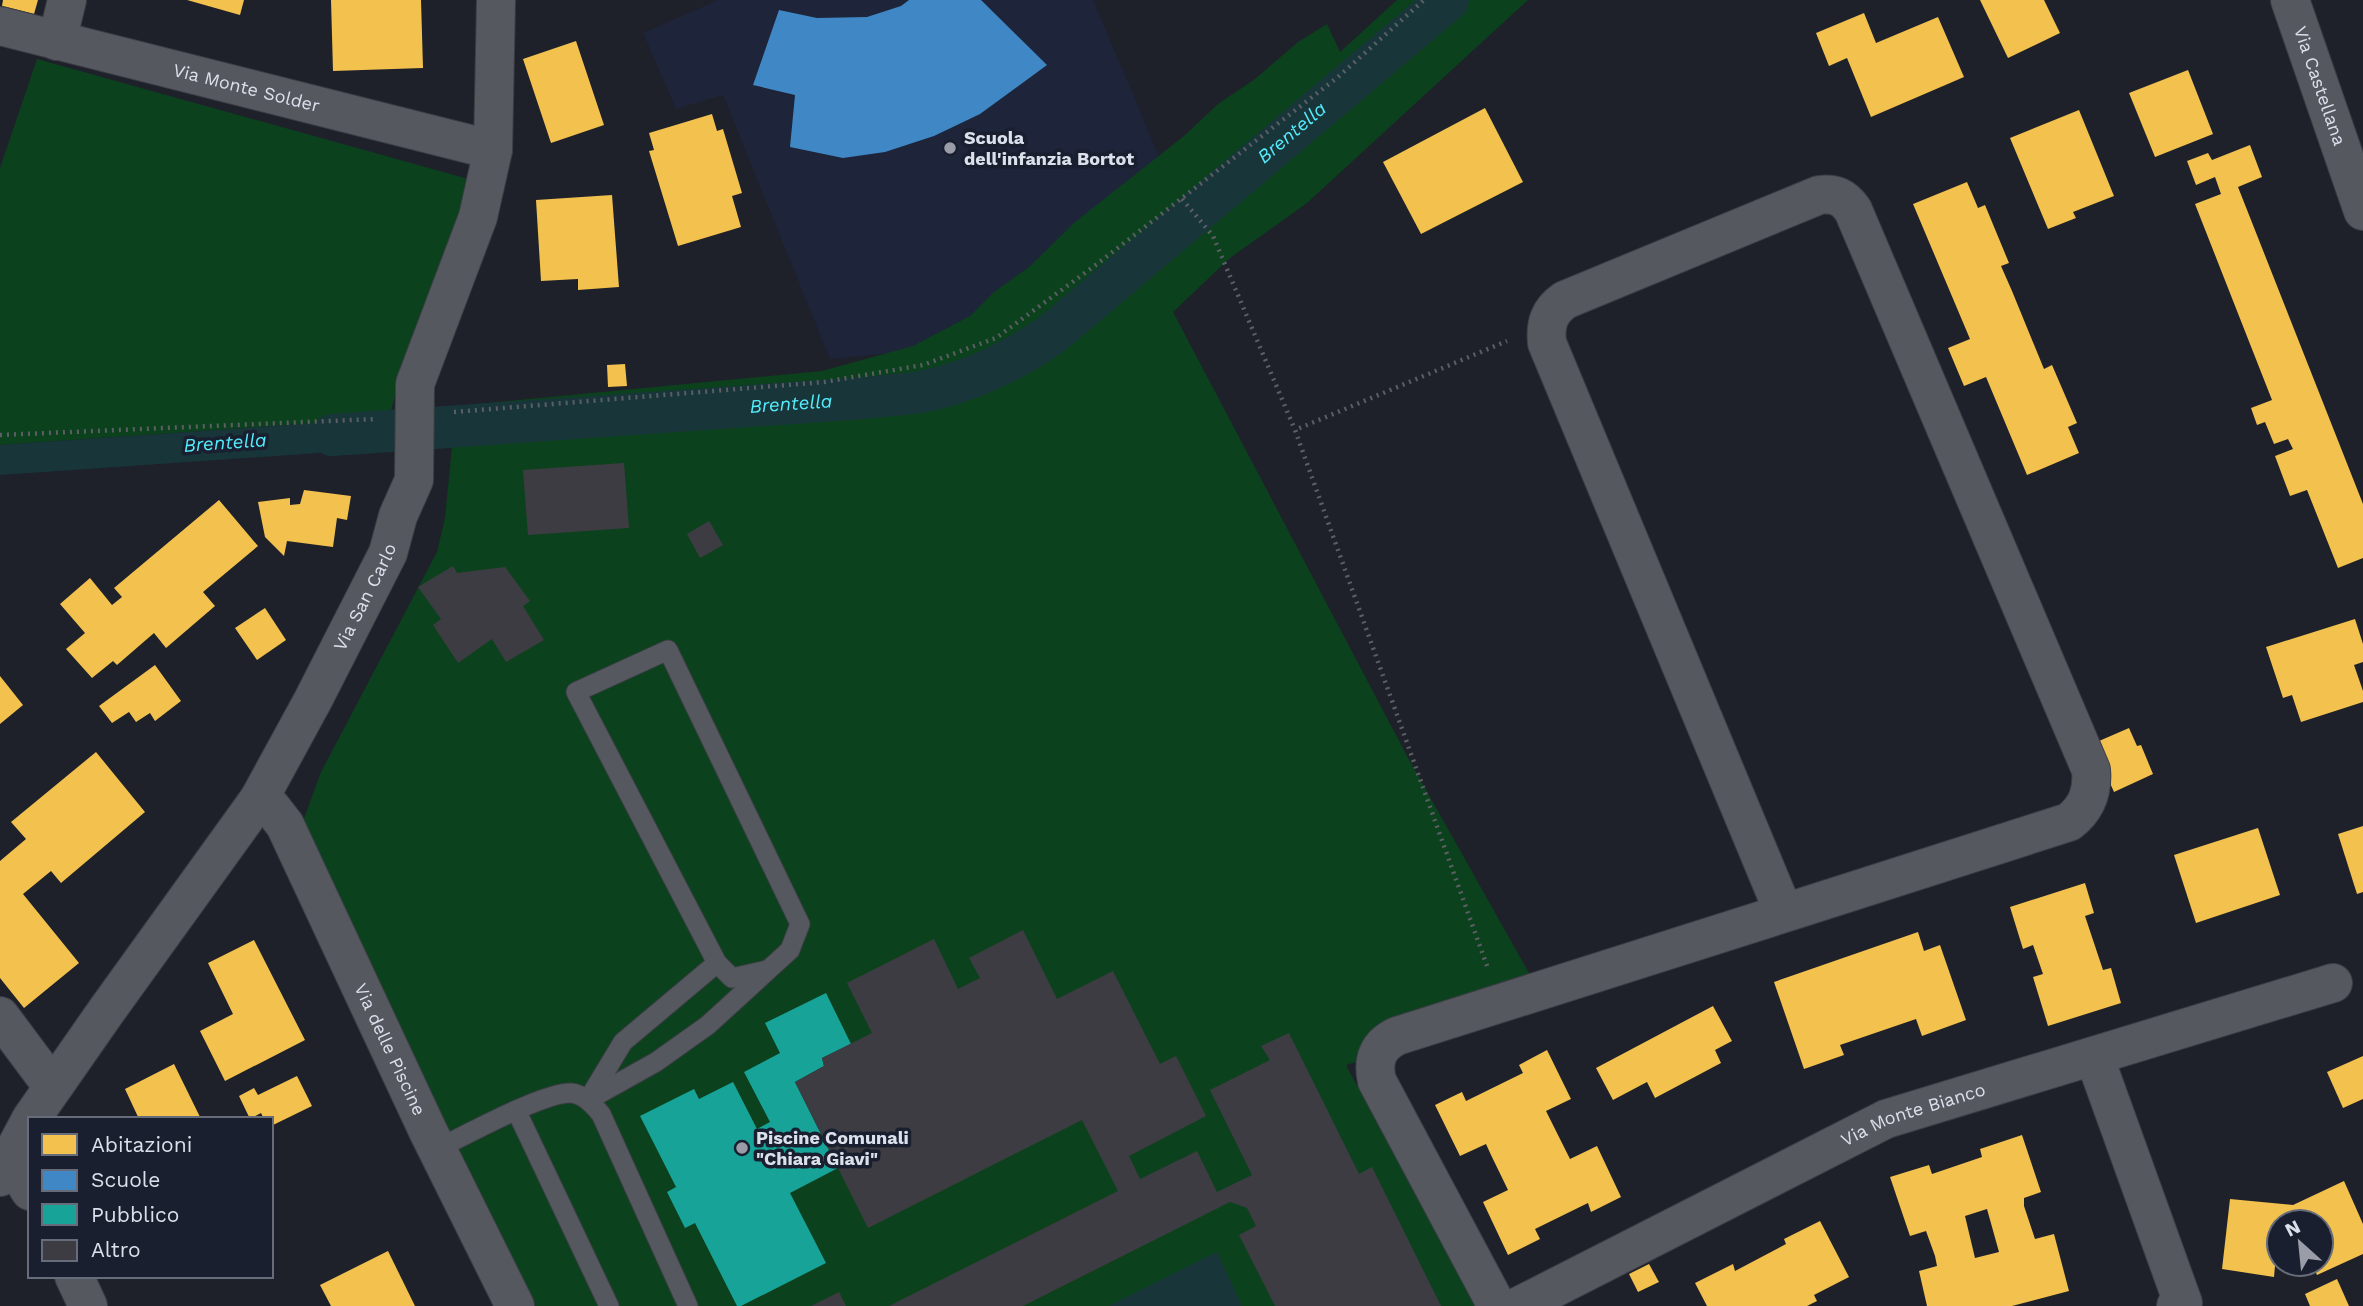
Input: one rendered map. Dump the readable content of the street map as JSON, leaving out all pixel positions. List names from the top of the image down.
{
  "streets": {
    "street": [
      "Via Castellana",
      "Via Monte Solder",
      "Via San Carlo",
      "Via delle Piscine",
      "Via Monte Bianco"
    ]
  },
  "crossings": [
    ["Via Monte Solder", "Via San Carlo"],
    ["Via San Carlo", "Via delle Piscine"]
  ],
  "water": ["Brentella"],
  "places": ["Scuola dell'infanzia Bortot", "Piscine Comunali \"Chiara Giavi\""],
  "legend": [
    "Abitazioni",
    "Scuole",
    "Pubblico",
    "Altro"
  ],
  "north": "top left"
}
